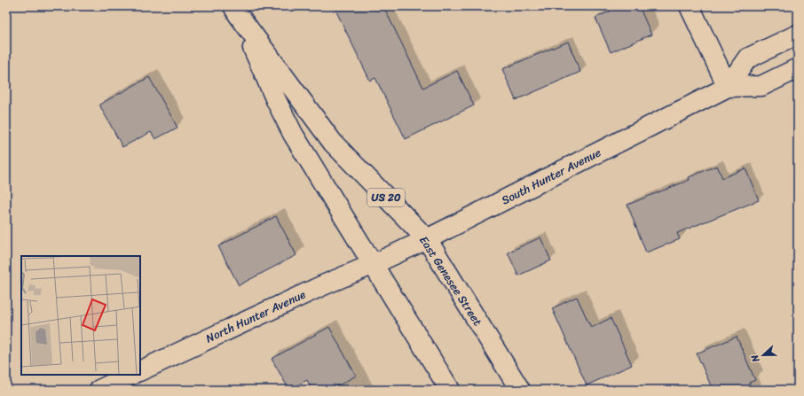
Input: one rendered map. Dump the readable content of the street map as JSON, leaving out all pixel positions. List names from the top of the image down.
{
  "streets": {
    "main road": [
      "South Hunter Avenue",
      "US 20",
      "East Genesee Street",
      "North Hunter Avenue"
    ]
  },
  "crossings": [
    ["South Hunter Avenue", "East Genesee Street"],
    ["South Hunter Avenue", "North Hunter Avenue"],
    ["East Genesee Street", "North Hunter Avenue"]
  ],
  "north": "left"
}
